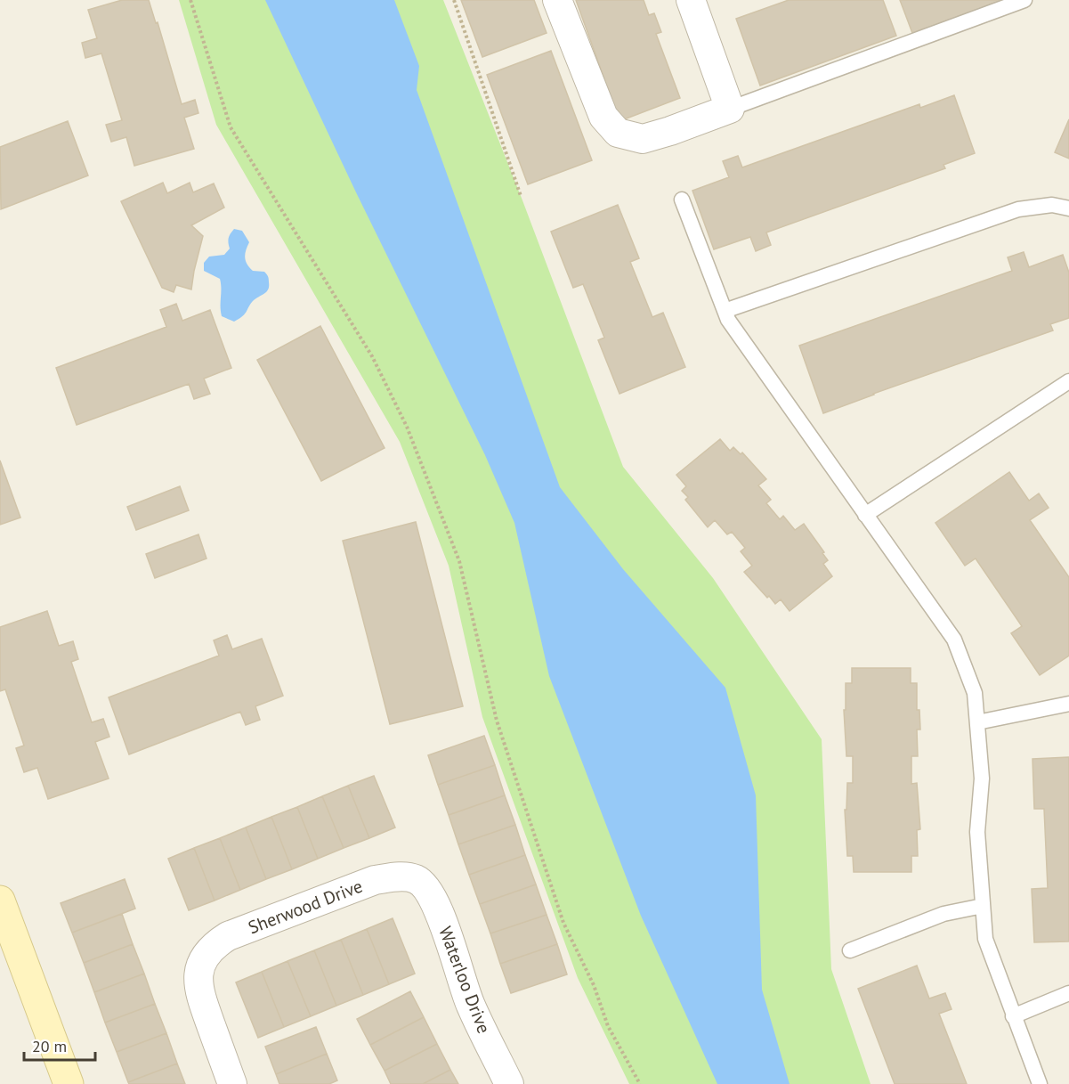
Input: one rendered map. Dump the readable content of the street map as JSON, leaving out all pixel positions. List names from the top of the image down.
{
  "streets": {
    "street": ["Sherwood Drive", "Waterloo Drive"]
  },
  "crossings": [
    ["Sherwood Drive", "Waterloo Drive"]
  ],
  "scale_bar": "20 m"
}
